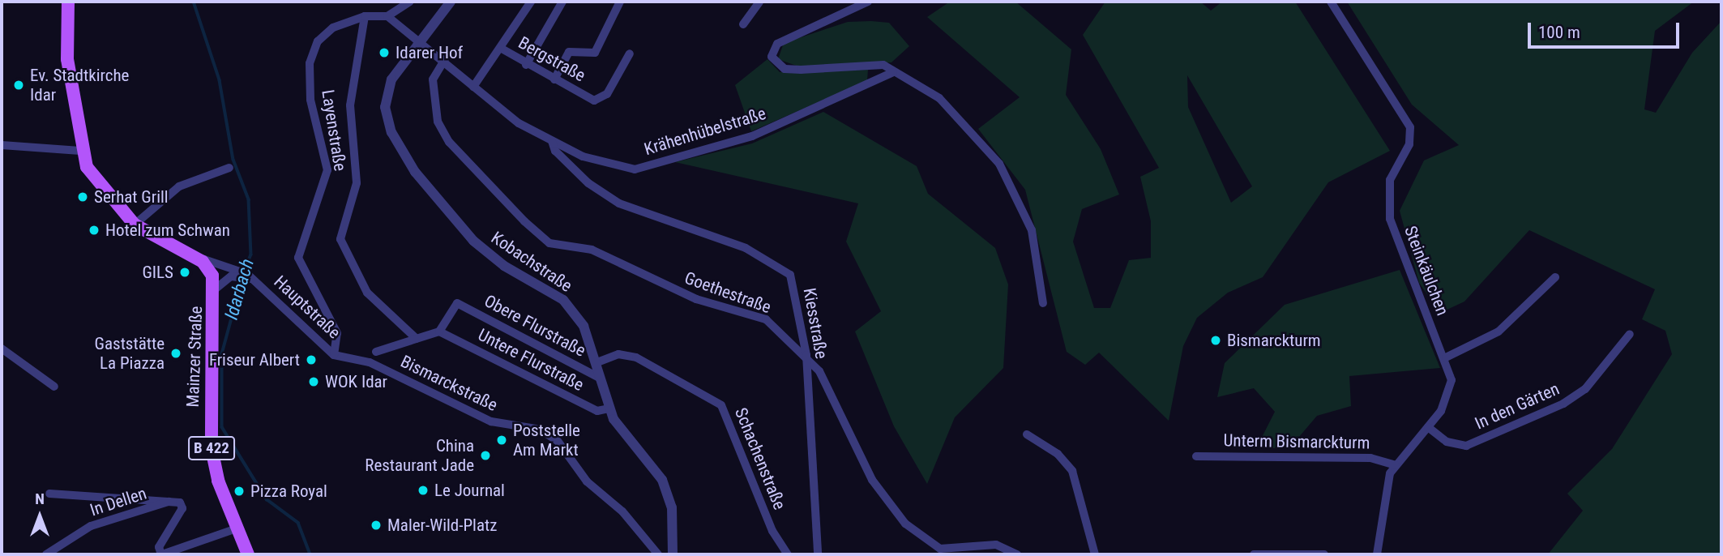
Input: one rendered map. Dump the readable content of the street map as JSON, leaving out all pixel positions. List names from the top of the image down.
{
  "streets": {
    "main road": ["Hauptstraße", "Mainzer Straße", "B 422"],
    "street": [
      "Bergstraße",
      "Layenstraße",
      "Krähenhübelstraße",
      "Kobachstraße",
      "Steinkäulchen",
      "Goethestraße",
      "Kiesstraße",
      "Obere Flurstraße",
      "Untere Flurstraße",
      "Bismarckstraße",
      "In den Gärten",
      "Unterm Bismarckturm",
      "Schachenstraße",
      "In Dellen"
    ]
  },
  "crossings": [
    ["Layenstraße", "Hauptstraße"],
    ["Layenstraße", "Bismarckstraße"],
    ["Krähenhübelstraße", "Kobachstraße"],
    ["Krähenhübelstraße", "Goethestraße"],
    ["Krähenhübelstraße", "Kiesstraße"],
    ["Kobachstraße", "Obere Flurstraße"],
    ["Kobachstraße", "Untere Flurstraße"],
    ["Kobachstraße", "Schachenstraße"],
    ["Steinkäulchen", "In den Gärten"],
    ["Steinkäulchen", "Unterm Bismarckturm"],
    ["Goethestraße", "Kiesstraße"],
    ["Hauptstraße", "Mainzer Straße"],
    ["Hauptstraße", "Bismarckstraße"],
    ["Obere Flurstraße", "Untere Flurstraße"]
  ],
  "water": ["Idarbach"],
  "places": [
    "Idarer Hof",
    "Ev. Stadtkirche Idar",
    "Serhat Grill",
    "Hotel zum Schwan",
    "GILS",
    "Bismarckturm",
    "Gaststätte La Piazza",
    "Friseur Albert",
    "WOK Idar",
    "Poststelle Am Markt",
    "China Restaurant Jade",
    "Le Journal",
    "Pizza Royal",
    "Maler-Wild-Platz"
  ],
  "scale_bar": "100 m",
  "north": "top"
}
